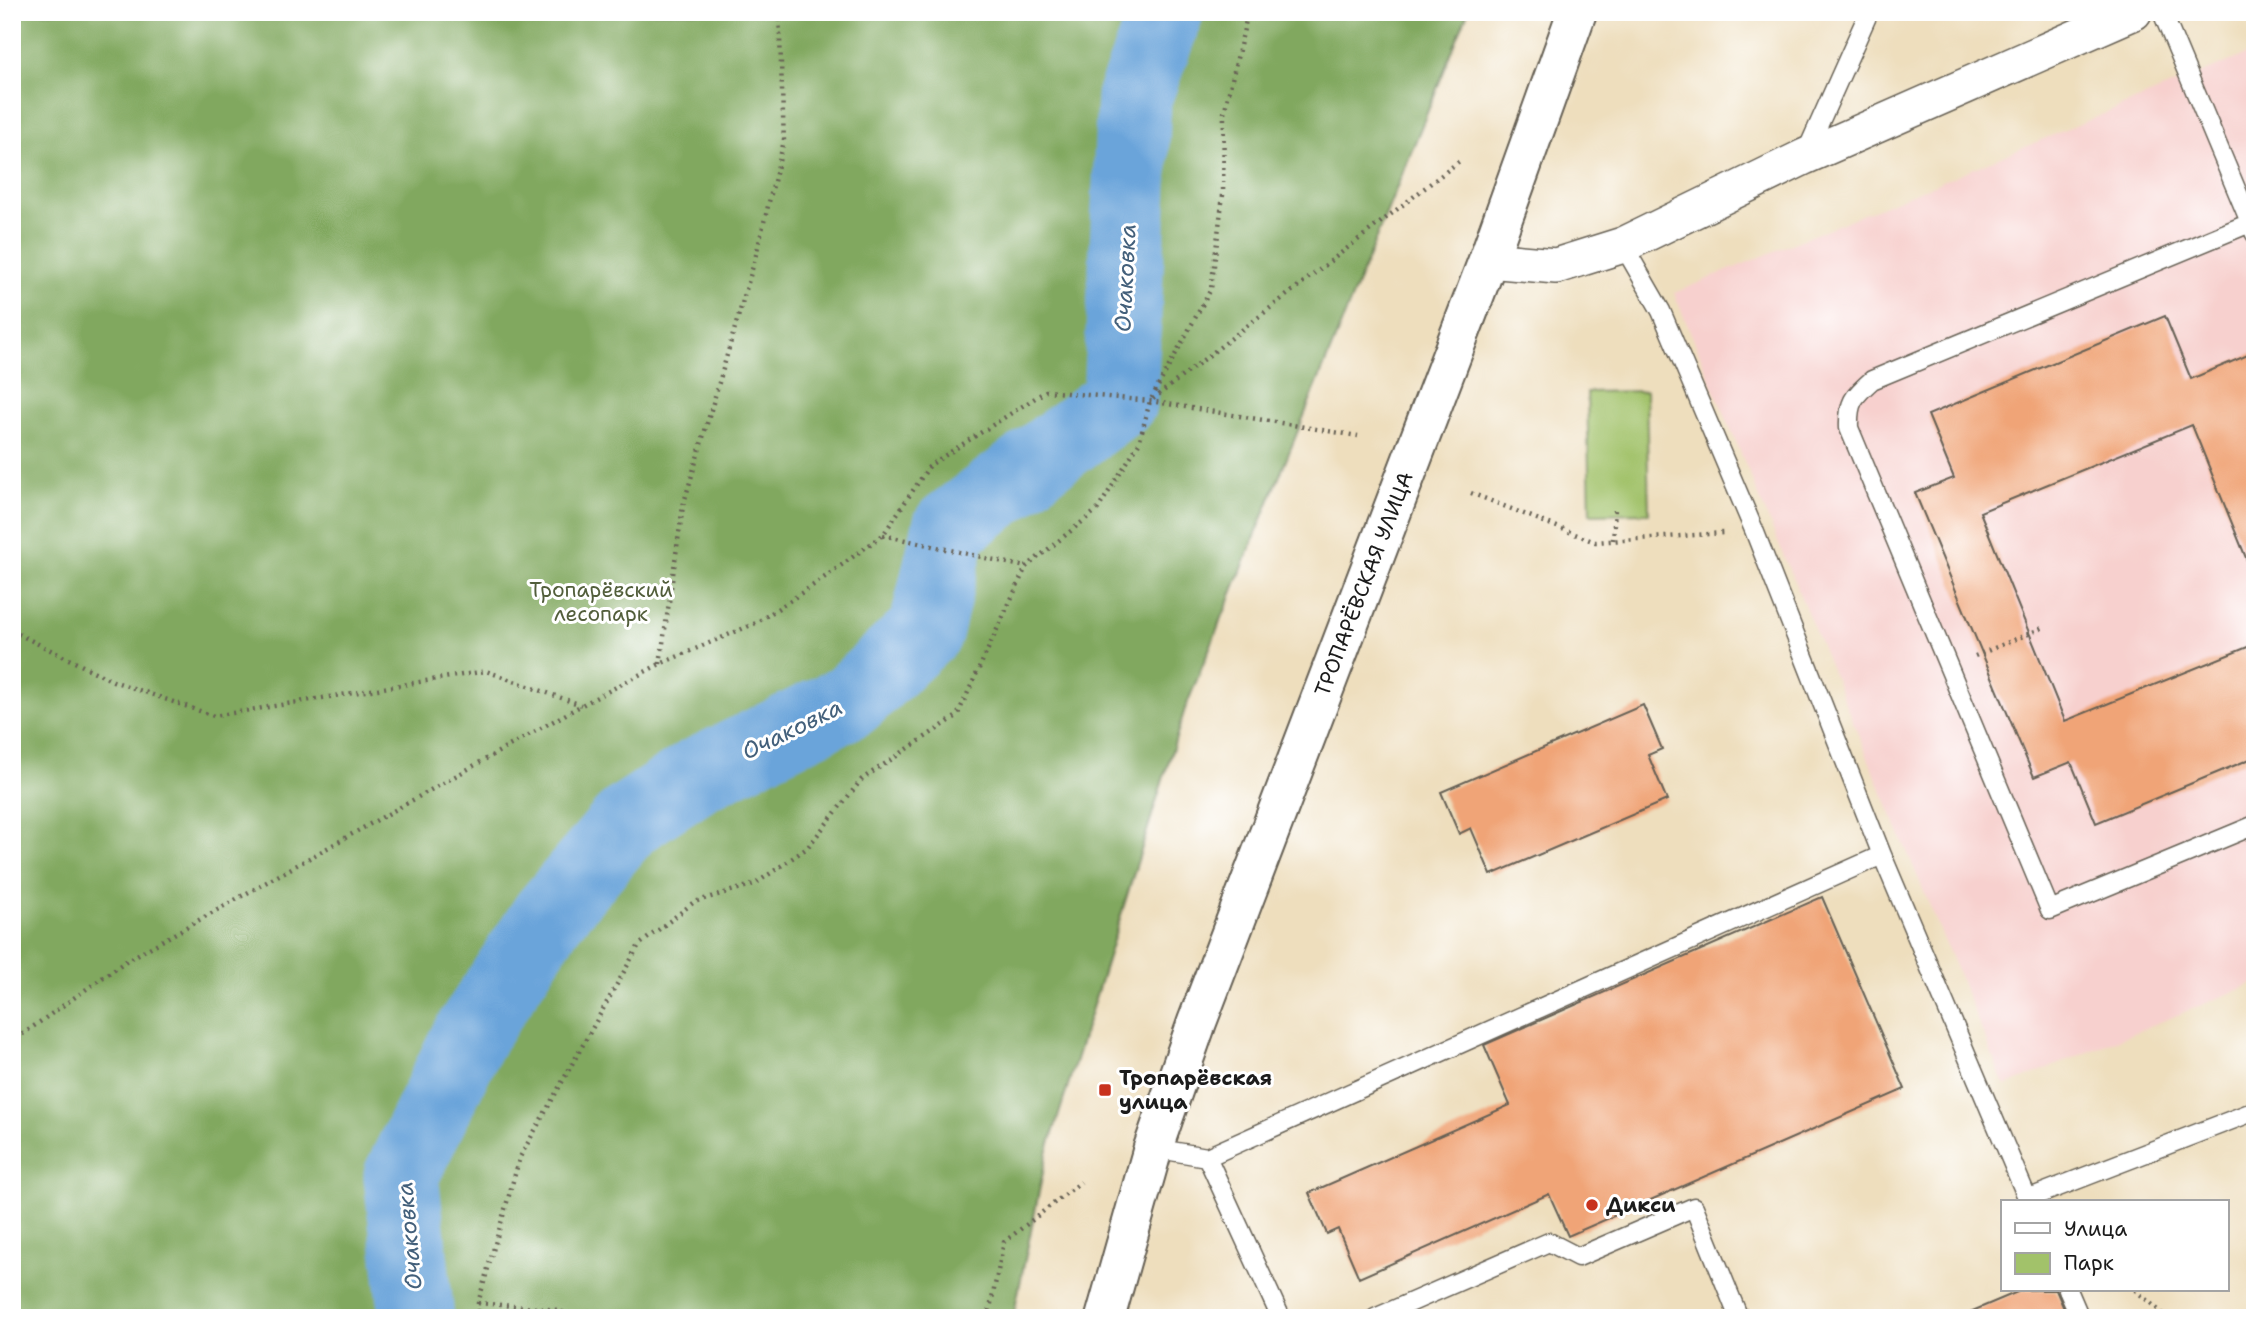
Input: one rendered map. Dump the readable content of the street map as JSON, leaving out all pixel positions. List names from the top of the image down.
{
  "streets": {
    "street": ["ТРОПАРЁВСКАЯ УЛИЦА"]
  },
  "water": ["Очаковка"],
  "parks": ["Тропарёвский лесопарк"],
  "places": {
    "transit": ["Тропарёвская улица"],
    "other": ["Дикси"]
  },
  "legend": ["Улица", "Парк"]
}
